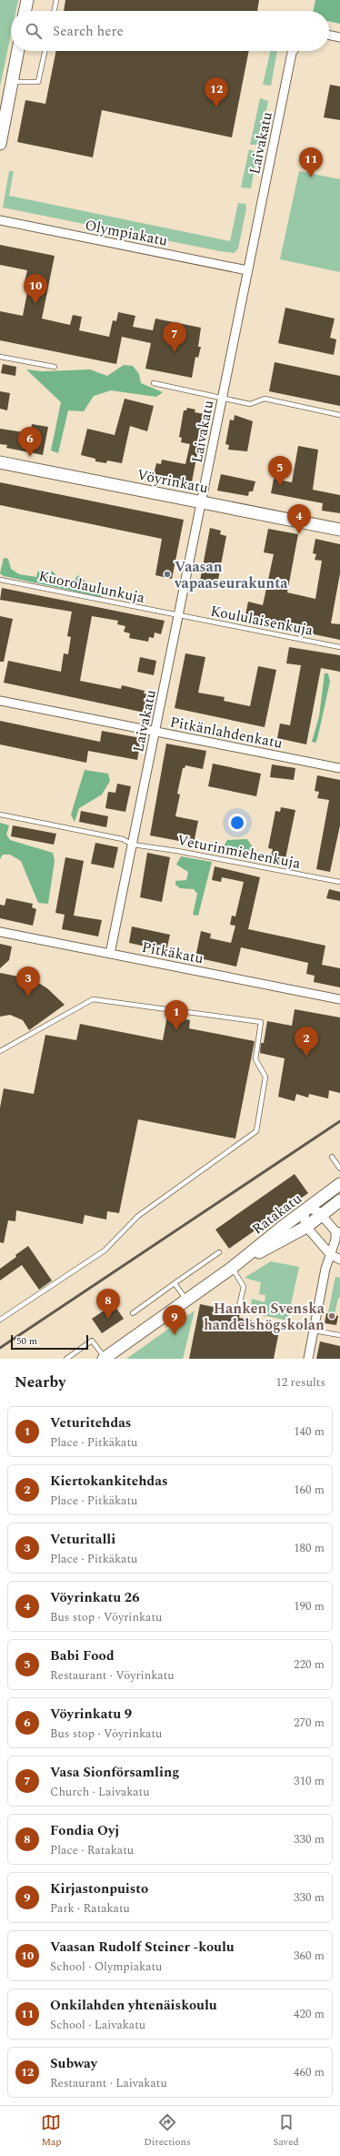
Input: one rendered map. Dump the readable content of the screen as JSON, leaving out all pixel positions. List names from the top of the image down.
{
  "streets": {
    "main road": ["Vöyrinkatu", "Ratakatu"],
    "street": [
      "Laivakatu",
      "Olympiakatu",
      "Pitkänlahdenkatu",
      "Pitkäkatu"
    ],
    "lane": ["Kuorolaulunkuja", "Koululaisenkuja", "Veturinmiehenkuja"]
  },
  "crossings": [
    ["Laivakatu", "Olympiakatu"],
    ["Laivakatu", "Vöyrinkatu"],
    ["Laivakatu", "Kuorolaulunkuja"],
    ["Laivakatu", "Koululaisenkuja"],
    ["Laivakatu", "Pitkänlahdenkatu"],
    ["Laivakatu", "Veturinmiehenkuja"],
    ["Laivakatu", "Pitkäkatu"],
    ["Kuorolaulunkuja", "Koululaisenkuja"]
  ],
  "places": ["Vaasan vapaaseurakunta", "Hanken Svenska handelshögskolan"],
  "scale_bar": "50 m",
  "page": {
    "search": "Search here",
    "pins": [
      "12",
      "11",
      "10",
      "7",
      "6",
      "5",
      "4",
      "3",
      "1",
      "2",
      "8",
      "9"
    ],
    "scale": "50 m",
    "heading": ["Nearby", "12 results"],
    "list": [
      {
        "mark": "1",
        "name": "Veturitehdas",
        "note": "Place · Pitkäkatu",
        "value": "140 m"
      },
      {
        "mark": "2",
        "name": "Kiertokankitehdas",
        "note": "Place · Pitkäkatu",
        "value": "160 m"
      },
      {
        "mark": "3",
        "name": "Veturitalli",
        "note": "Place · Pitkäkatu",
        "value": "180 m"
      },
      {
        "mark": "4",
        "name": "Vöyrinkatu 26",
        "note": "Bus stop · Vöyrinkatu",
        "value": "190 m"
      },
      {
        "mark": "5",
        "name": "Babi Food",
        "note": "Restaurant · Vöyrinkatu",
        "value": "220 m"
      },
      {
        "mark": "6",
        "name": "Vöyrinkatu 9",
        "note": "Bus stop · Vöyrinkatu",
        "value": "270 m"
      },
      {
        "mark": "7",
        "name": "Vasa Sionförsamling",
        "note": "Church · Laivakatu",
        "value": "310 m"
      },
      {
        "mark": "8",
        "name": "Fondia Oyj",
        "note": "Place · Ratakatu",
        "value": "330 m"
      },
      {
        "mark": "9",
        "name": "Kirjastonpuisto",
        "note": "Park · Ratakatu",
        "value": "330 m"
      },
      {
        "mark": "10",
        "name": "Vaasan Rudolf Steiner -koulu",
        "note": "School · Olympiakatu",
        "value": "360 m"
      },
      {
        "mark": "11",
        "name": "Onkilahden yhtenäiskoulu",
        "note": "School · Laivakatu",
        "value": "420 m"
      },
      {
        "mark": "12",
        "name": "Subway",
        "note": "Restaurant · Laivakatu",
        "value": "460 m"
      }
    ],
    "nav": ["Map", "Directions", "Saved"]
  }
}
